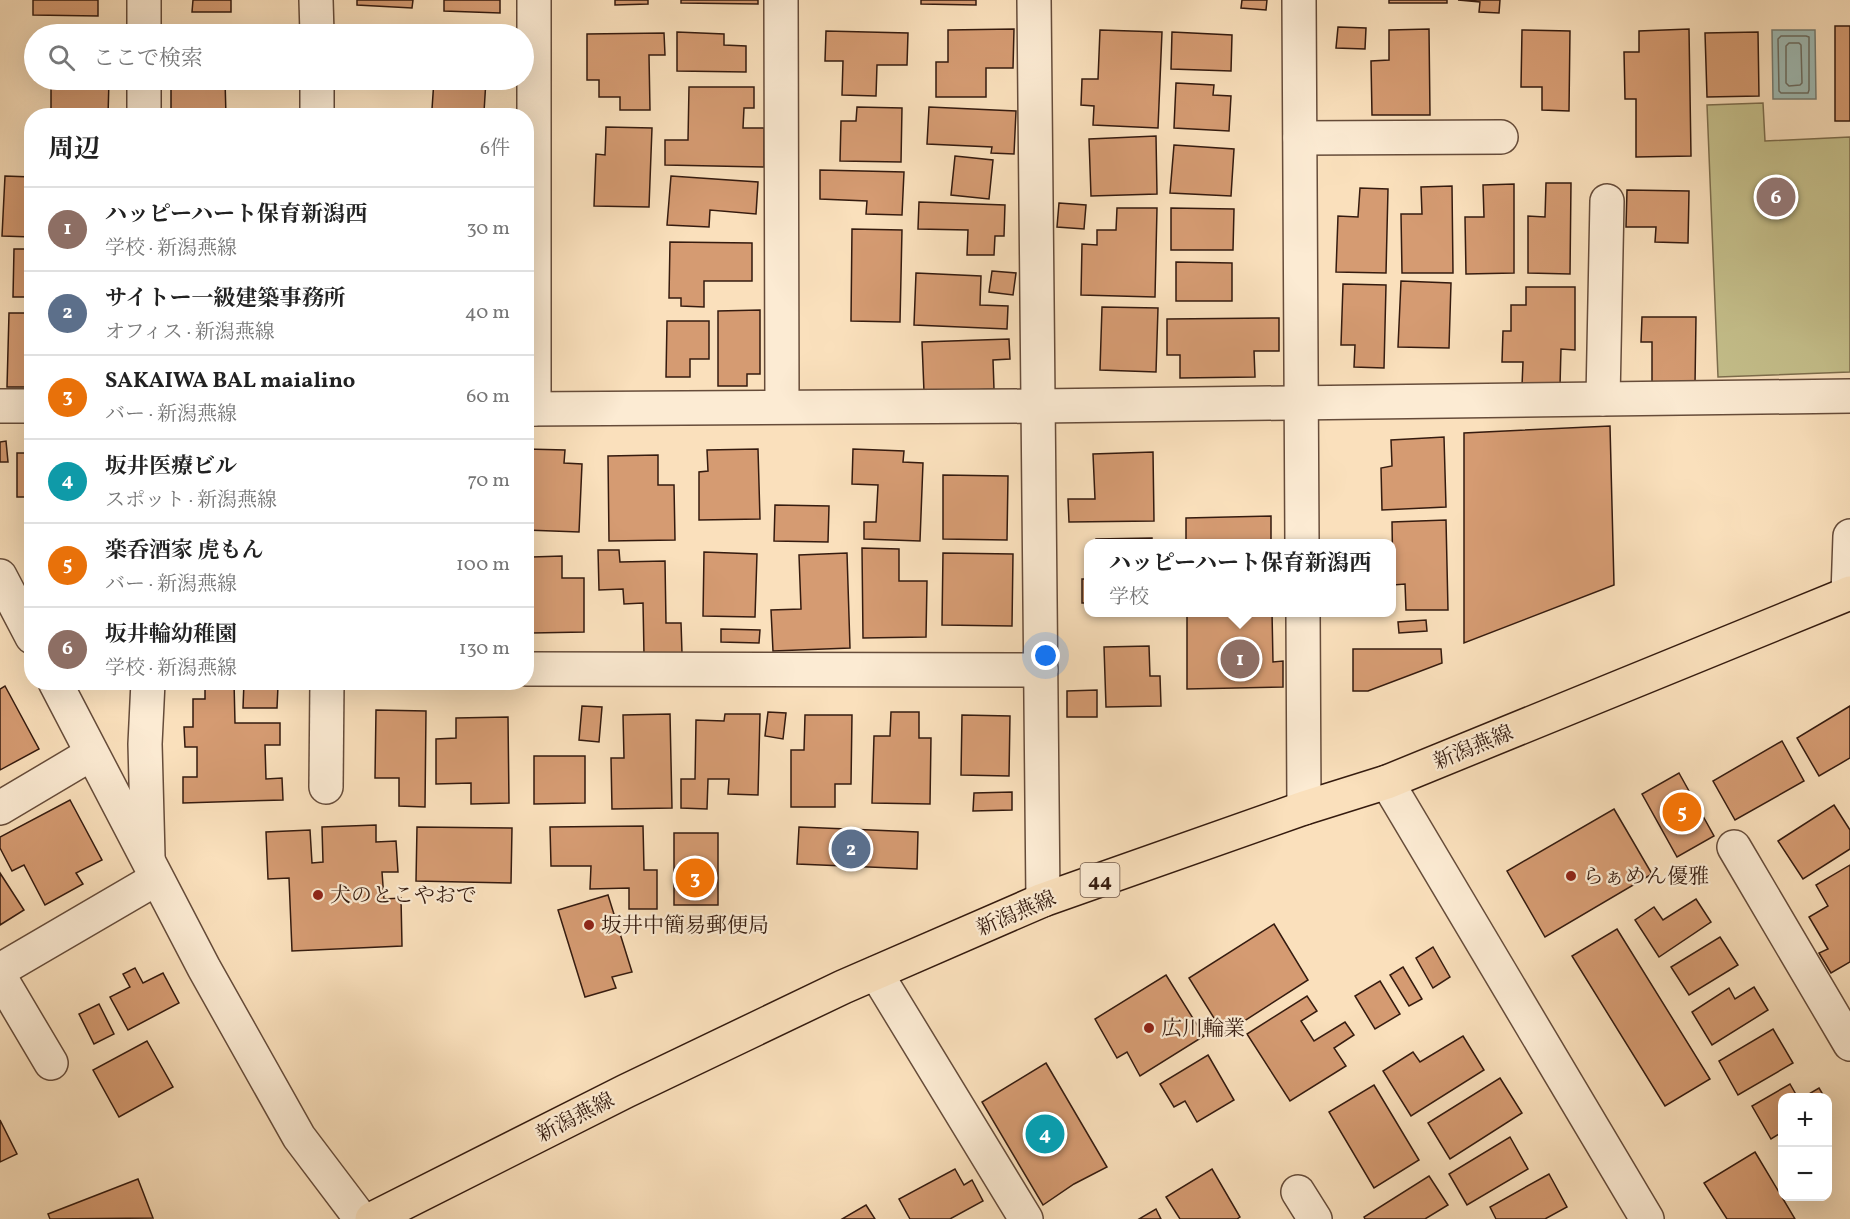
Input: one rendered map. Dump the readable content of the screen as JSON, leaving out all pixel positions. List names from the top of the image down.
{
  "streets": {
    "main road": ["新潟燕線", "44"]
  },
  "places": [
    "らぁめん優雅",
    "犬のとこやおで",
    "坂井中簡易郵便局",
    "広川輪業"
  ],
  "page": {
    "search": "ここで検索",
    "heading": ["周辺", "6件"],
    "pins": [
      "6",
      "1",
      "5",
      "2",
      "3",
      "4"
    ],
    "list": [
      {
        "mark": "1",
        "name": "ハッピーハート保育新潟西",
        "note": "学校 · 新潟燕線",
        "value": "30 m"
      },
      {
        "mark": "2",
        "name": "サイトー一級建築事務所",
        "note": "オフィス · 新潟燕線",
        "value": "40 m"
      },
      {
        "mark": "3",
        "name": "SAKAIWA BAL maialino",
        "note": "バー · 新潟燕線",
        "value": "60 m"
      },
      {
        "mark": "4",
        "name": "坂井医療ビル",
        "note": "スポット · 新潟燕線",
        "value": "70 m"
      },
      {
        "mark": "5",
        "name": "楽呑酒家 虎もん",
        "note": "バー · 新潟燕線",
        "value": "100 m"
      },
      {
        "mark": "6",
        "name": "坂井輪幼稚園",
        "note": "学校 · 新潟燕線",
        "value": "130 m"
      }
    ],
    "popup": ["ハッピーハート保育新潟西", "学校"],
    "map_buttons": ["+", "−"]
  }
}
